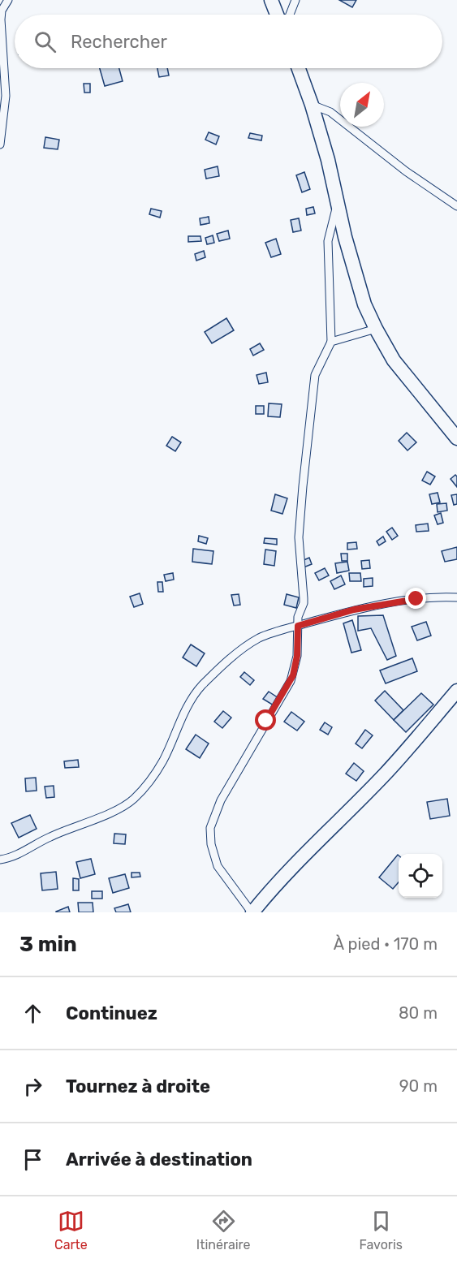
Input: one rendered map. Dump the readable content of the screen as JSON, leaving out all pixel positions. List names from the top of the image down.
{
  "north": "top right",
  "page": {
    "search": "Rechercher",
    "heading": ["3 min", "À pied · 170 m"],
    "list": [
      ["Continuez", "80 m"],
      ["Tournez à droite", "90 m"],
      "Arrivée à destination"
    ],
    "nav": ["Carte", "Itinéraire", "Favoris"]
  }
}
